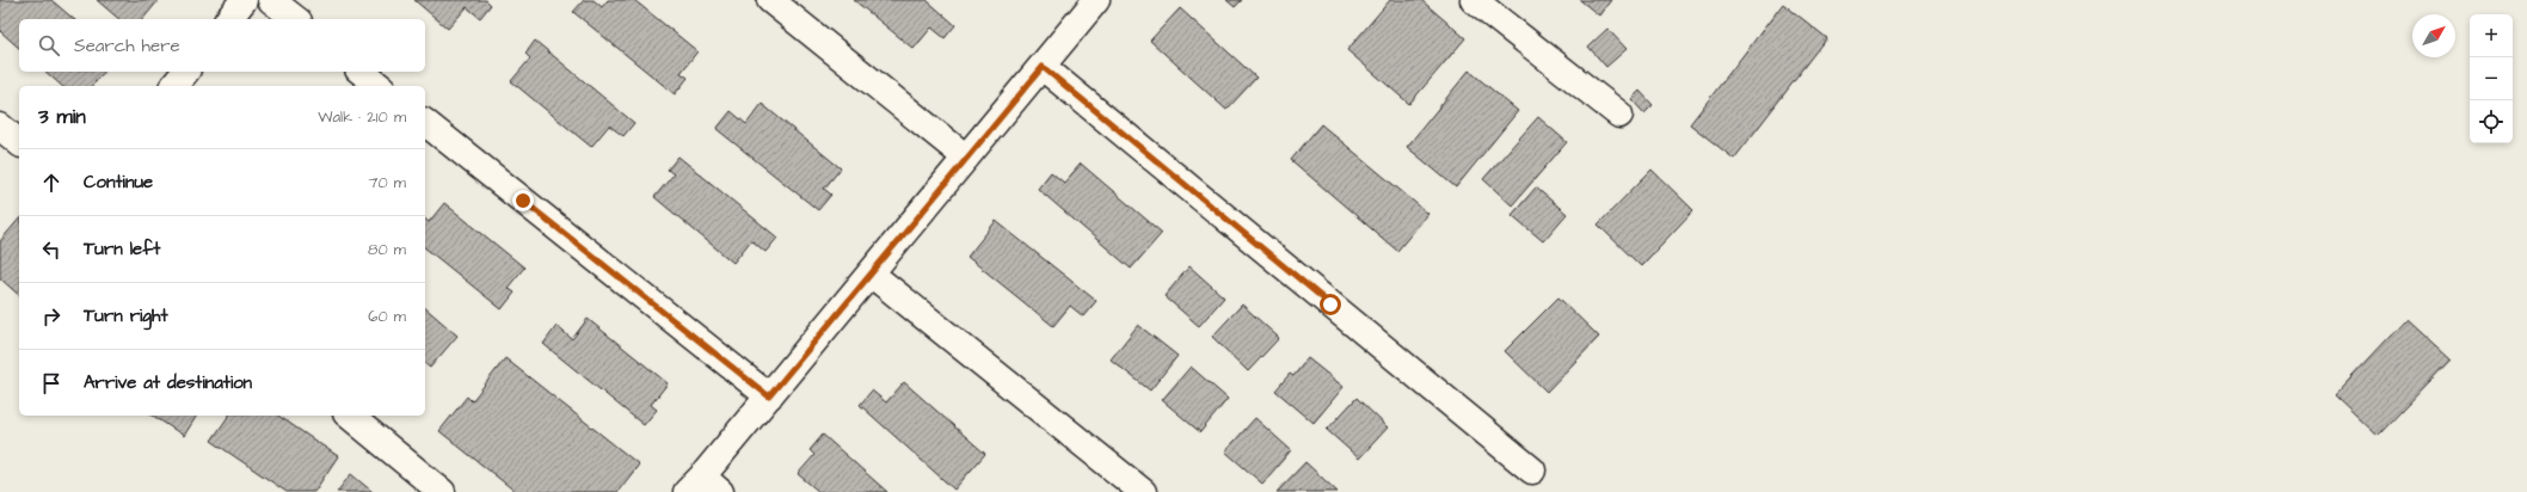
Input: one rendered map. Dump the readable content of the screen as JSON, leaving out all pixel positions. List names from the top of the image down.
{
  "north": "top right",
  "page": {
    "map_buttons": ["+", "−"],
    "search": "Search here",
    "heading": ["3 min", "Walk · 210 m"],
    "list": [
      ["Continue", "70 m"],
      ["Turn left", "80 m"],
      ["Turn right", "60 m"],
      "Arrive at destination"
    ]
  }
}
